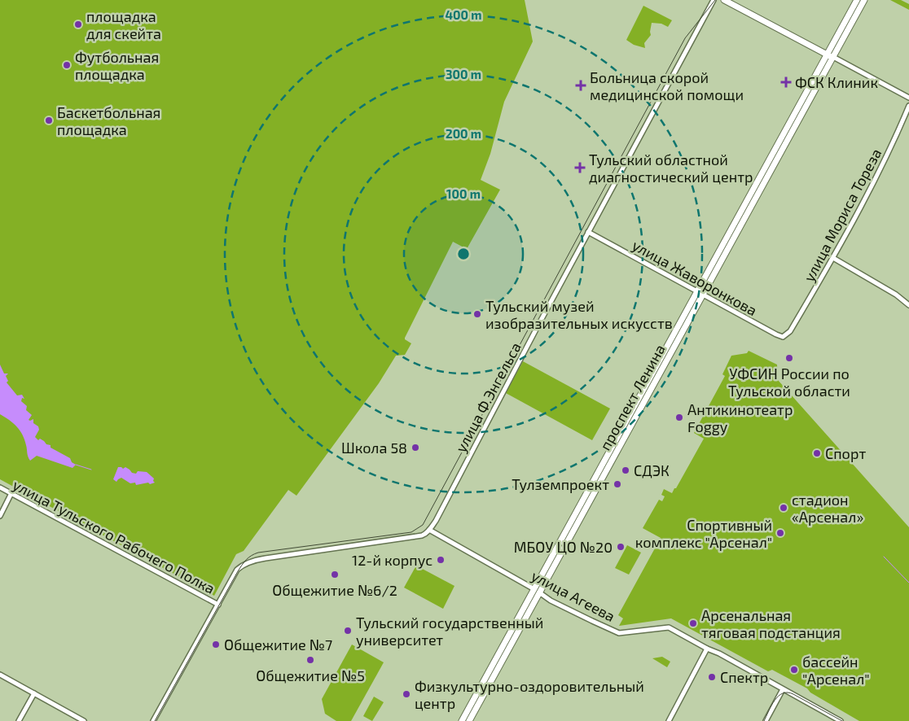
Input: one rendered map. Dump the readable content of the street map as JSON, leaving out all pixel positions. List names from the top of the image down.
{
  "streets": {
    "main road": ["проспект Ленина"],
    "street": [
      "улица Мориса Тореза",
      "улица Жаворонкова",
      "улица Ф.Энгельса",
      "улица Тульского Рабочего Полка",
      "улица Агеева"
    ]
  },
  "crossings": [
    ["улица Мориса Тореза", "улица Жаворонкова"],
    ["улица Жаворонкова", "улица Ф.Энгельса"],
    ["улица Жаворонкова", "проспект Ленина"],
    ["улица Ф.Энгельса", "улица Агеева"],
    ["проспект Ленина", "улица Агеева"]
  ],
  "places": {
    "other": [
      "площадка для скейта",
      "Футбольная площадка",
      "Баскетбольная площадка",
      "Тульский музей изобразительных искусств",
      "УФСИН России по Тульской области",
      "Антикинотеатр Foggy",
      "Школа 58",
      "Спорт",
      "СДЭК",
      "Тулземпроект",
      "стадион «Арсенал»",
      "Спортивный комплекс \"Арсенал\"",
      "МБОУ ЦО №20",
      "12-й корпус",
      "Общежитие №6/2",
      "Арсенальная тяговая подстанция",
      "Тульский государственный университет",
      "Общежитие №7",
      "Общежитие №5",
      "бассейн \"Арсенал\"",
      "Спектр",
      "Физкультурно-оздоровительный центр"
    ],
    "health": ["ФСК Клиник", "Больница скорой медицинской помощи", "Тульский областной диагностический центр"]
  },
  "rings": [
    "400 m",
    "300 m",
    "200 m",
    "100 m"
  ]
}
